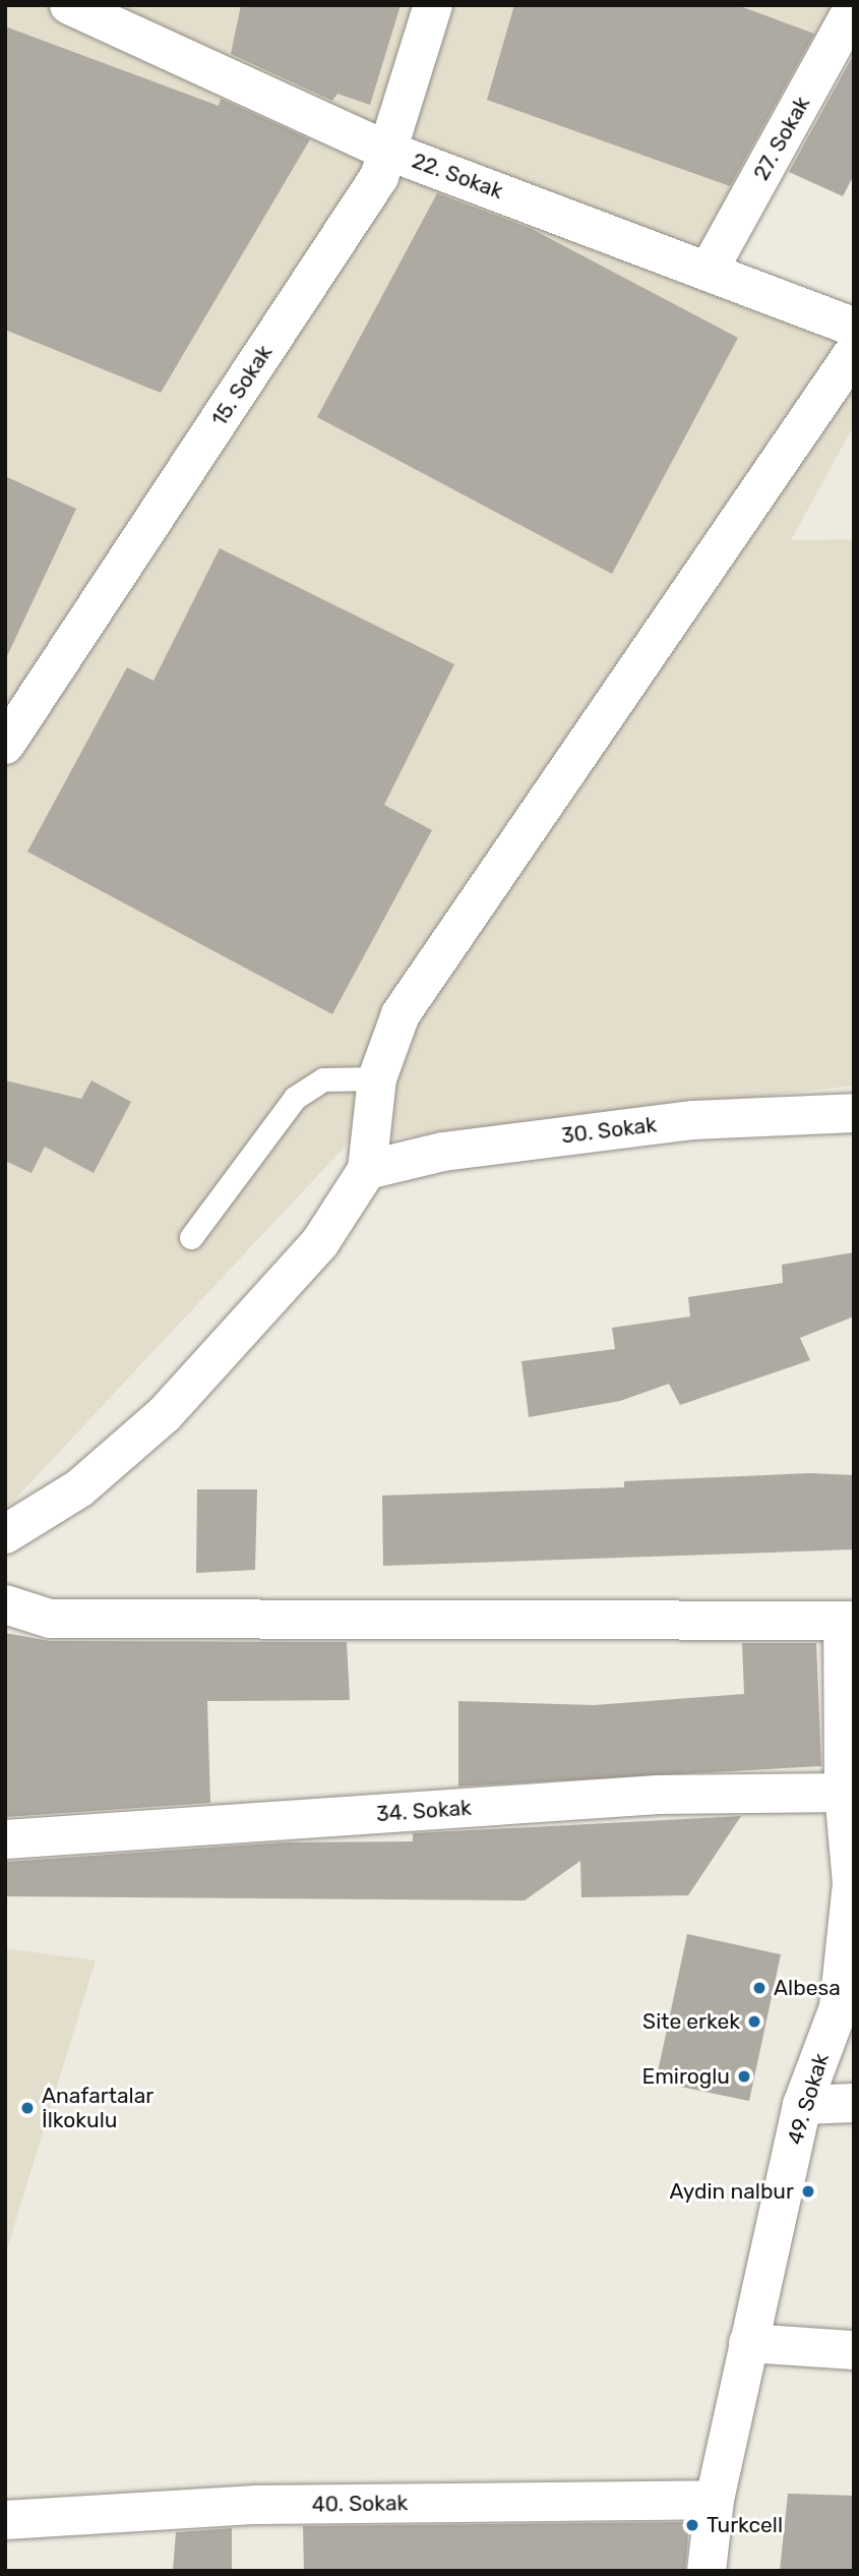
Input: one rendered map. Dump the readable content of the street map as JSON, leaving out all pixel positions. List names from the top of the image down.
{
  "streets": {
    "street": [
      "27. Sokak",
      "22. Sokak",
      "15. Sokak",
      "30. Sokak",
      "34. Sokak",
      "49. Sokak",
      "40. Sokak"
    ]
  },
  "crossings": [
    ["27. Sokak", "22. Sokak"],
    ["22. Sokak", "15. Sokak"],
    ["34. Sokak", "49. Sokak"],
    ["49. Sokak", "40. Sokak"]
  ],
  "places": [
    "Albesa",
    "Site erkek",
    "Emiroglu",
    "Anafartalar İlkokulu",
    "Aydin nalbur",
    "Turkcell"
  ]
}
